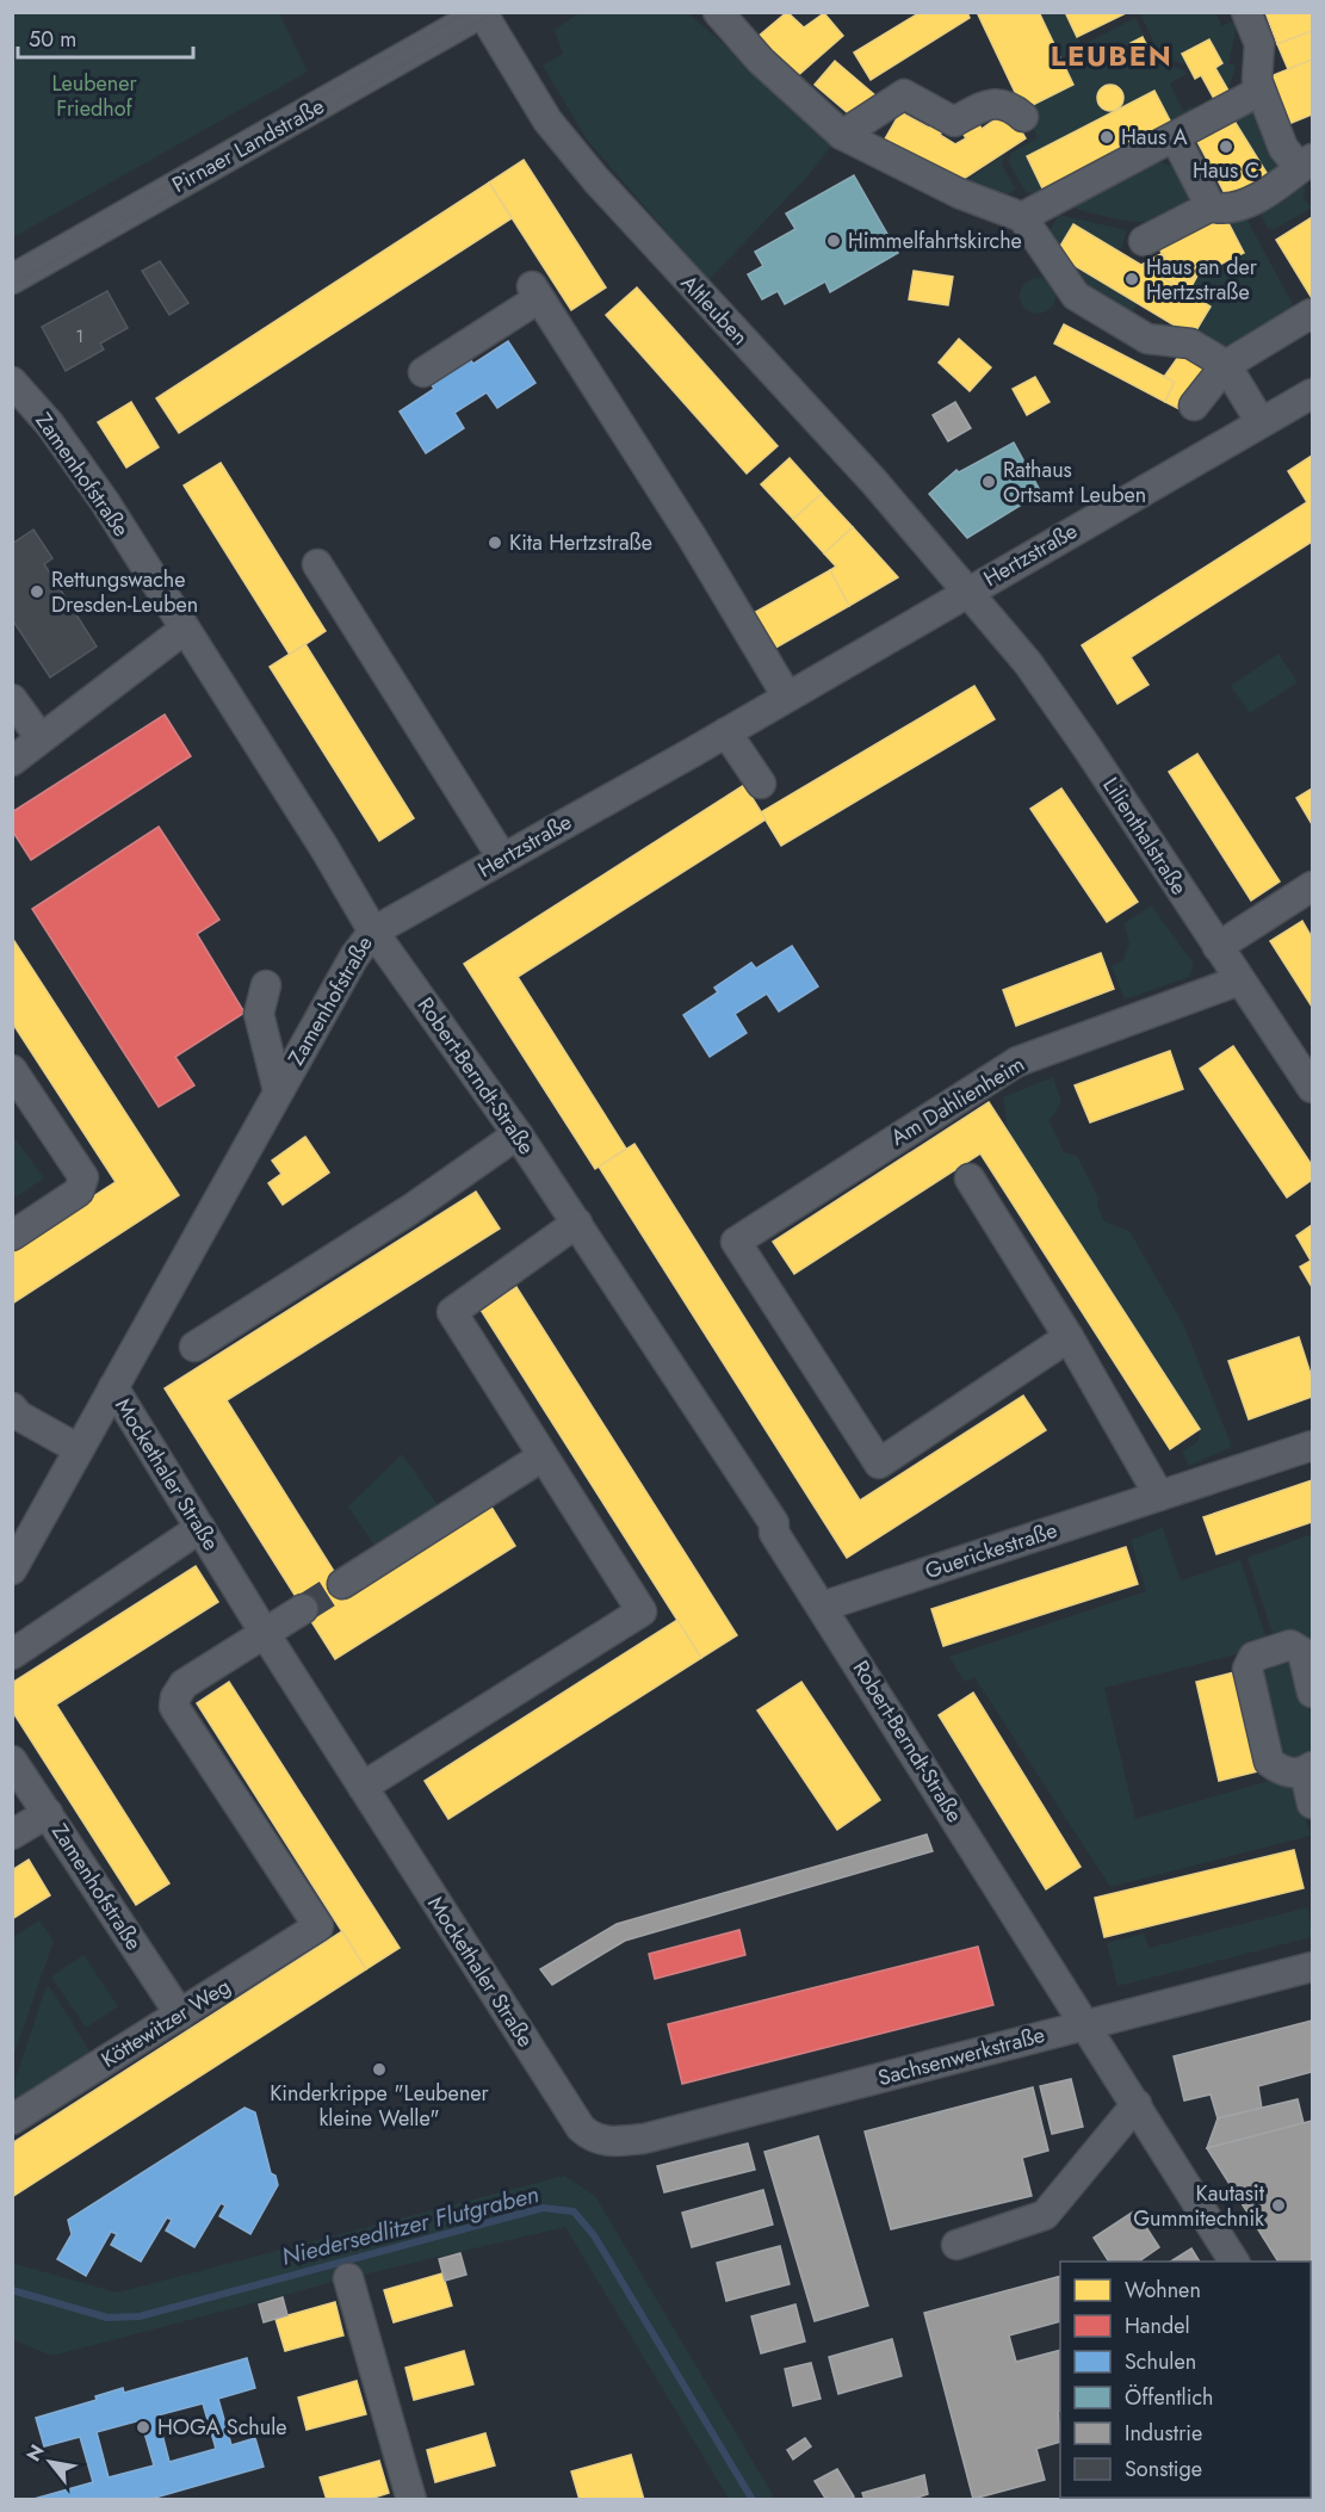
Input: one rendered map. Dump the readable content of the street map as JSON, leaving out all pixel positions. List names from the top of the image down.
{
  "streets": {
    "street": [
      "Pirnaer Landstraße",
      "Altleuben",
      "Zamenhofstraße",
      "Hertzstraße",
      "Lilienthalstraße",
      "Robert-Berndt-Straße",
      "Am Dahlienheim",
      "Mockethaler Straße",
      "Guerickestraße",
      "Köttewitzer Weg",
      "Sachsenwerkstraße"
    ]
  },
  "crossings": [
    ["Pirnaer Landstraße", "Altleuben"],
    ["Altleuben", "Hertzstraße"],
    ["Altleuben", "Lilienthalstraße"],
    ["Zamenhofstraße", "Hertzstraße"],
    ["Zamenhofstraße", "Robert-Berndt-Straße"],
    ["Zamenhofstraße", "Mockethaler Straße"],
    ["Zamenhofstraße", "Köttewitzer Weg"],
    ["Hertzstraße", "Lilienthalstraße"],
    ["Hertzstraße", "Robert-Berndt-Straße"],
    ["Lilienthalstraße", "Am Dahlienheim"],
    ["Robert-Berndt-Straße", "Guerickestraße"],
    ["Robert-Berndt-Straße", "Sachsenwerkstraße"],
    ["Mockethaler Straße", "Köttewitzer Weg"],
    ["Mockethaler Straße", "Sachsenwerkstraße"]
  ],
  "districts": ["LEUBEN"],
  "water": ["Niedersedlitzer Flutgraben"],
  "parks": ["Leubener Friedhof"],
  "places": [
    "Haus A",
    "Haus C",
    "Himmelfahrtskirche",
    "Haus an der Hertzstraße",
    "Rathaus Ortsamt Leuben",
    "Kita Hertzstraße",
    "Rettungswache Dresden-Leuben",
    "Kinderkrippe \"Leubener kleine Welle\"",
    "Kautasit Gummitechnik",
    "HOGA Schule"
  ],
  "house_numbers": ["1"],
  "legend": [
    "Wohnen",
    "Handel",
    "Schulen",
    "Öffentlich",
    "Industrie",
    "Sonstige"
  ],
  "scale_bar": "50 m",
  "north": "top left"
}
